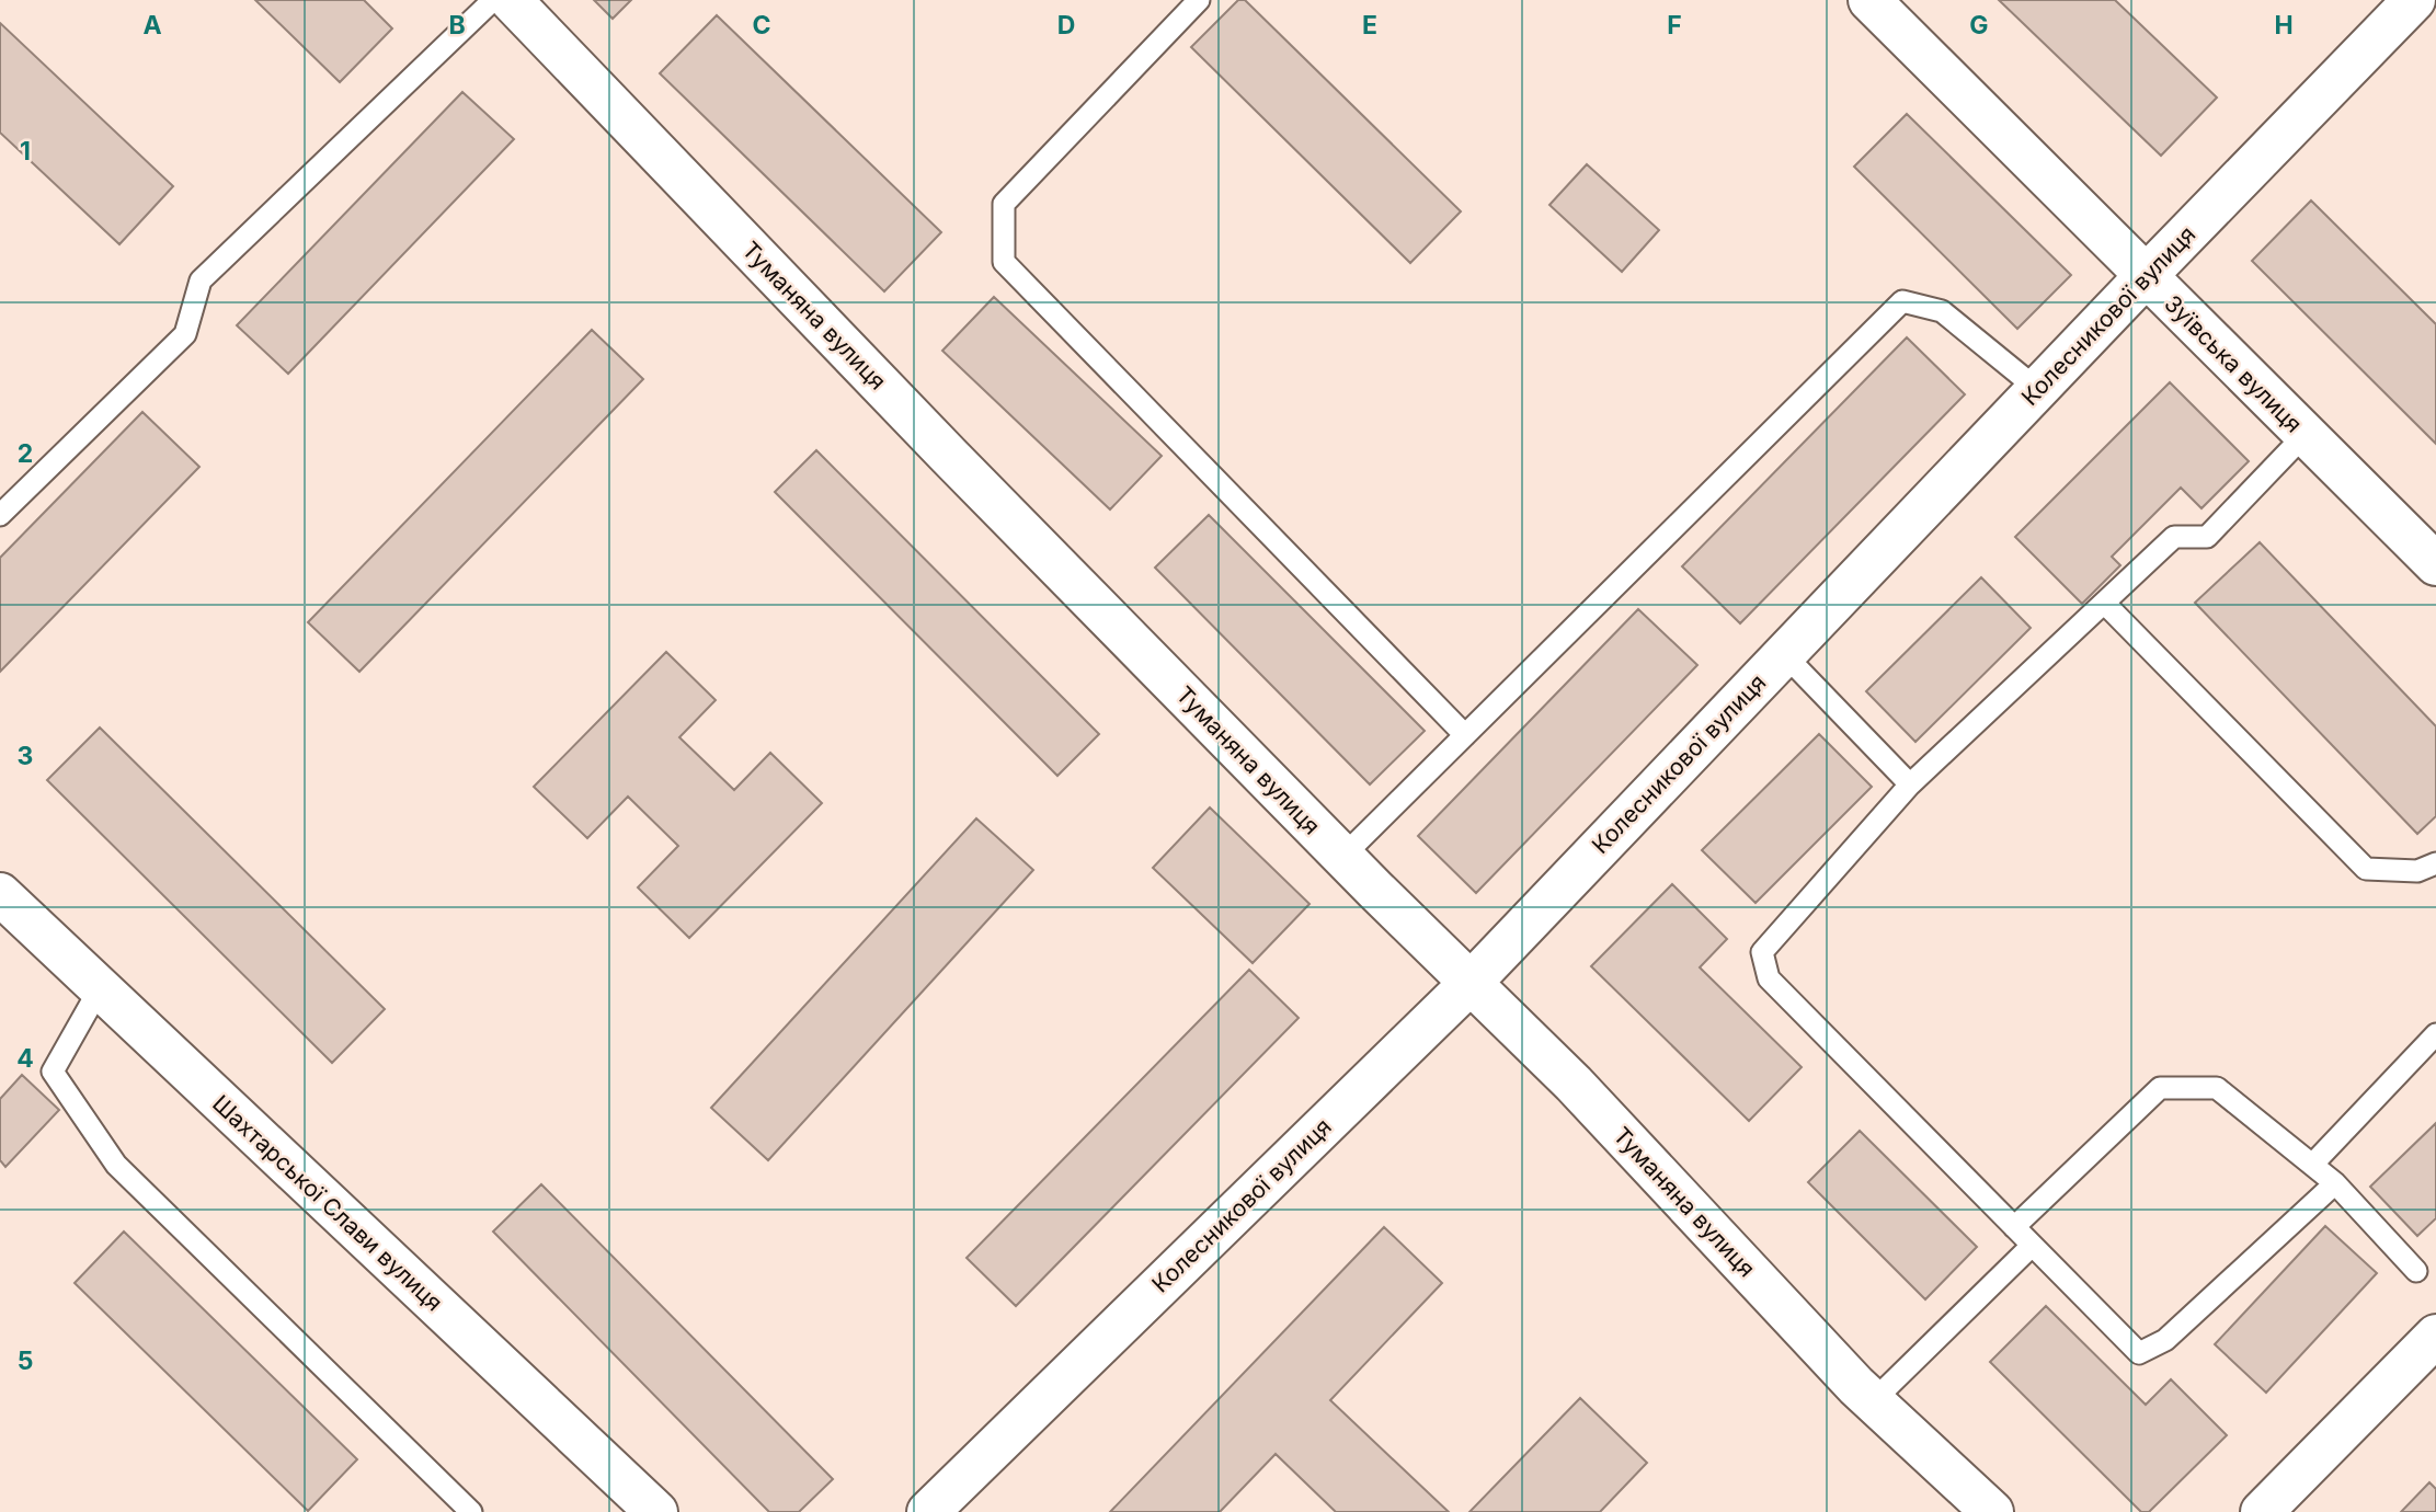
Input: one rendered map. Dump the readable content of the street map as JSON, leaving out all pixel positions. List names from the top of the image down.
{
  "streets": {
    "street": [
      "Туманяна вулиця",
      "Колесникової вулиця",
      "Зуївська вулиця",
      "Шахтарської Слави вулиця"
    ]
  },
  "crossings": [
    ["Туманяна вулиця", "Колесникової вулиця"],
    ["Колесникової вулиця", "Зуївська вулиця"]
  ],
  "grid": {
    "columns": [
      "A",
      "B",
      "C",
      "D",
      "E",
      "F",
      "G",
      "H"
    ],
    "rows": [
      "1",
      "2",
      "3",
      "4",
      "5"
    ]
  }
}
